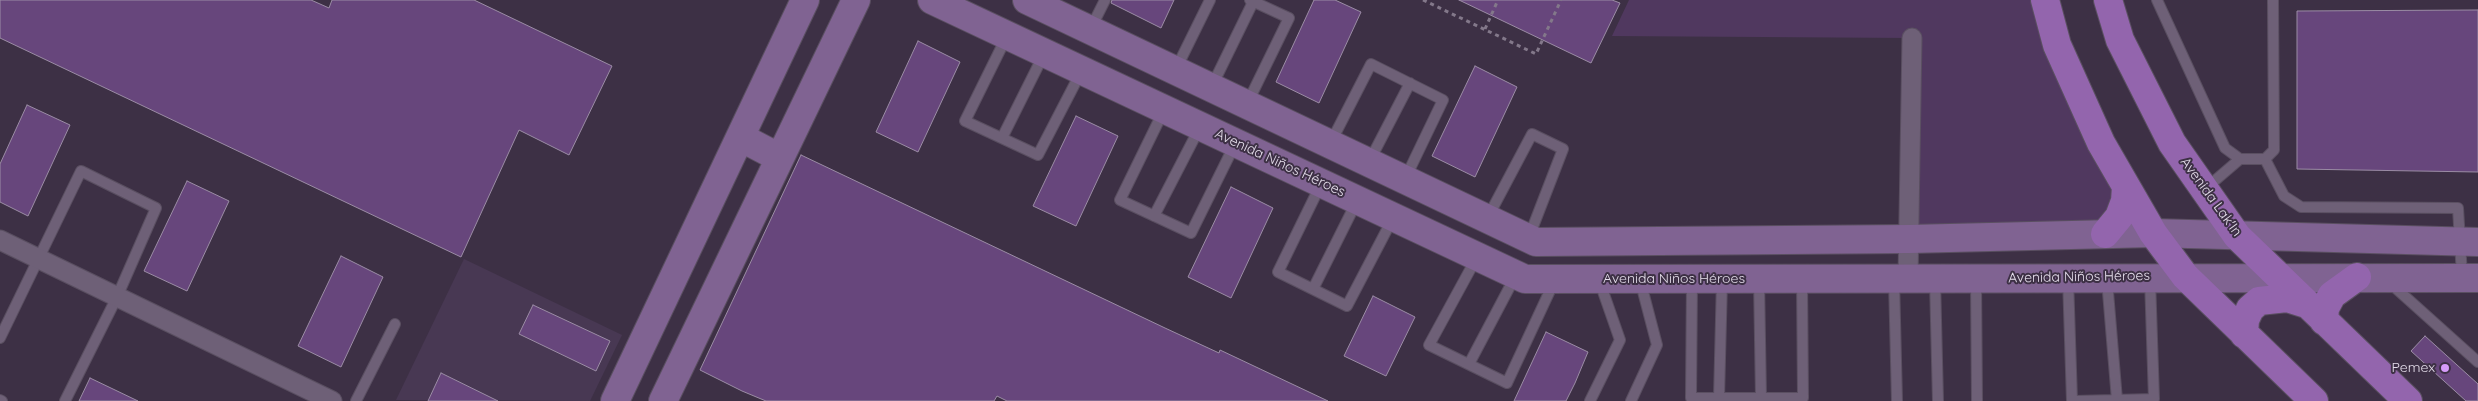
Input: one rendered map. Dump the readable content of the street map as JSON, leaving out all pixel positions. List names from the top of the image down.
{
  "streets": {
    "main road": ["Avenida Niños Héroes", "Avenida Lak'In"]
  },
  "crossings": [
    ["Avenida Niños Héroes", "Avenida Lak'In"]
  ],
  "places": ["Pemex"]
}
